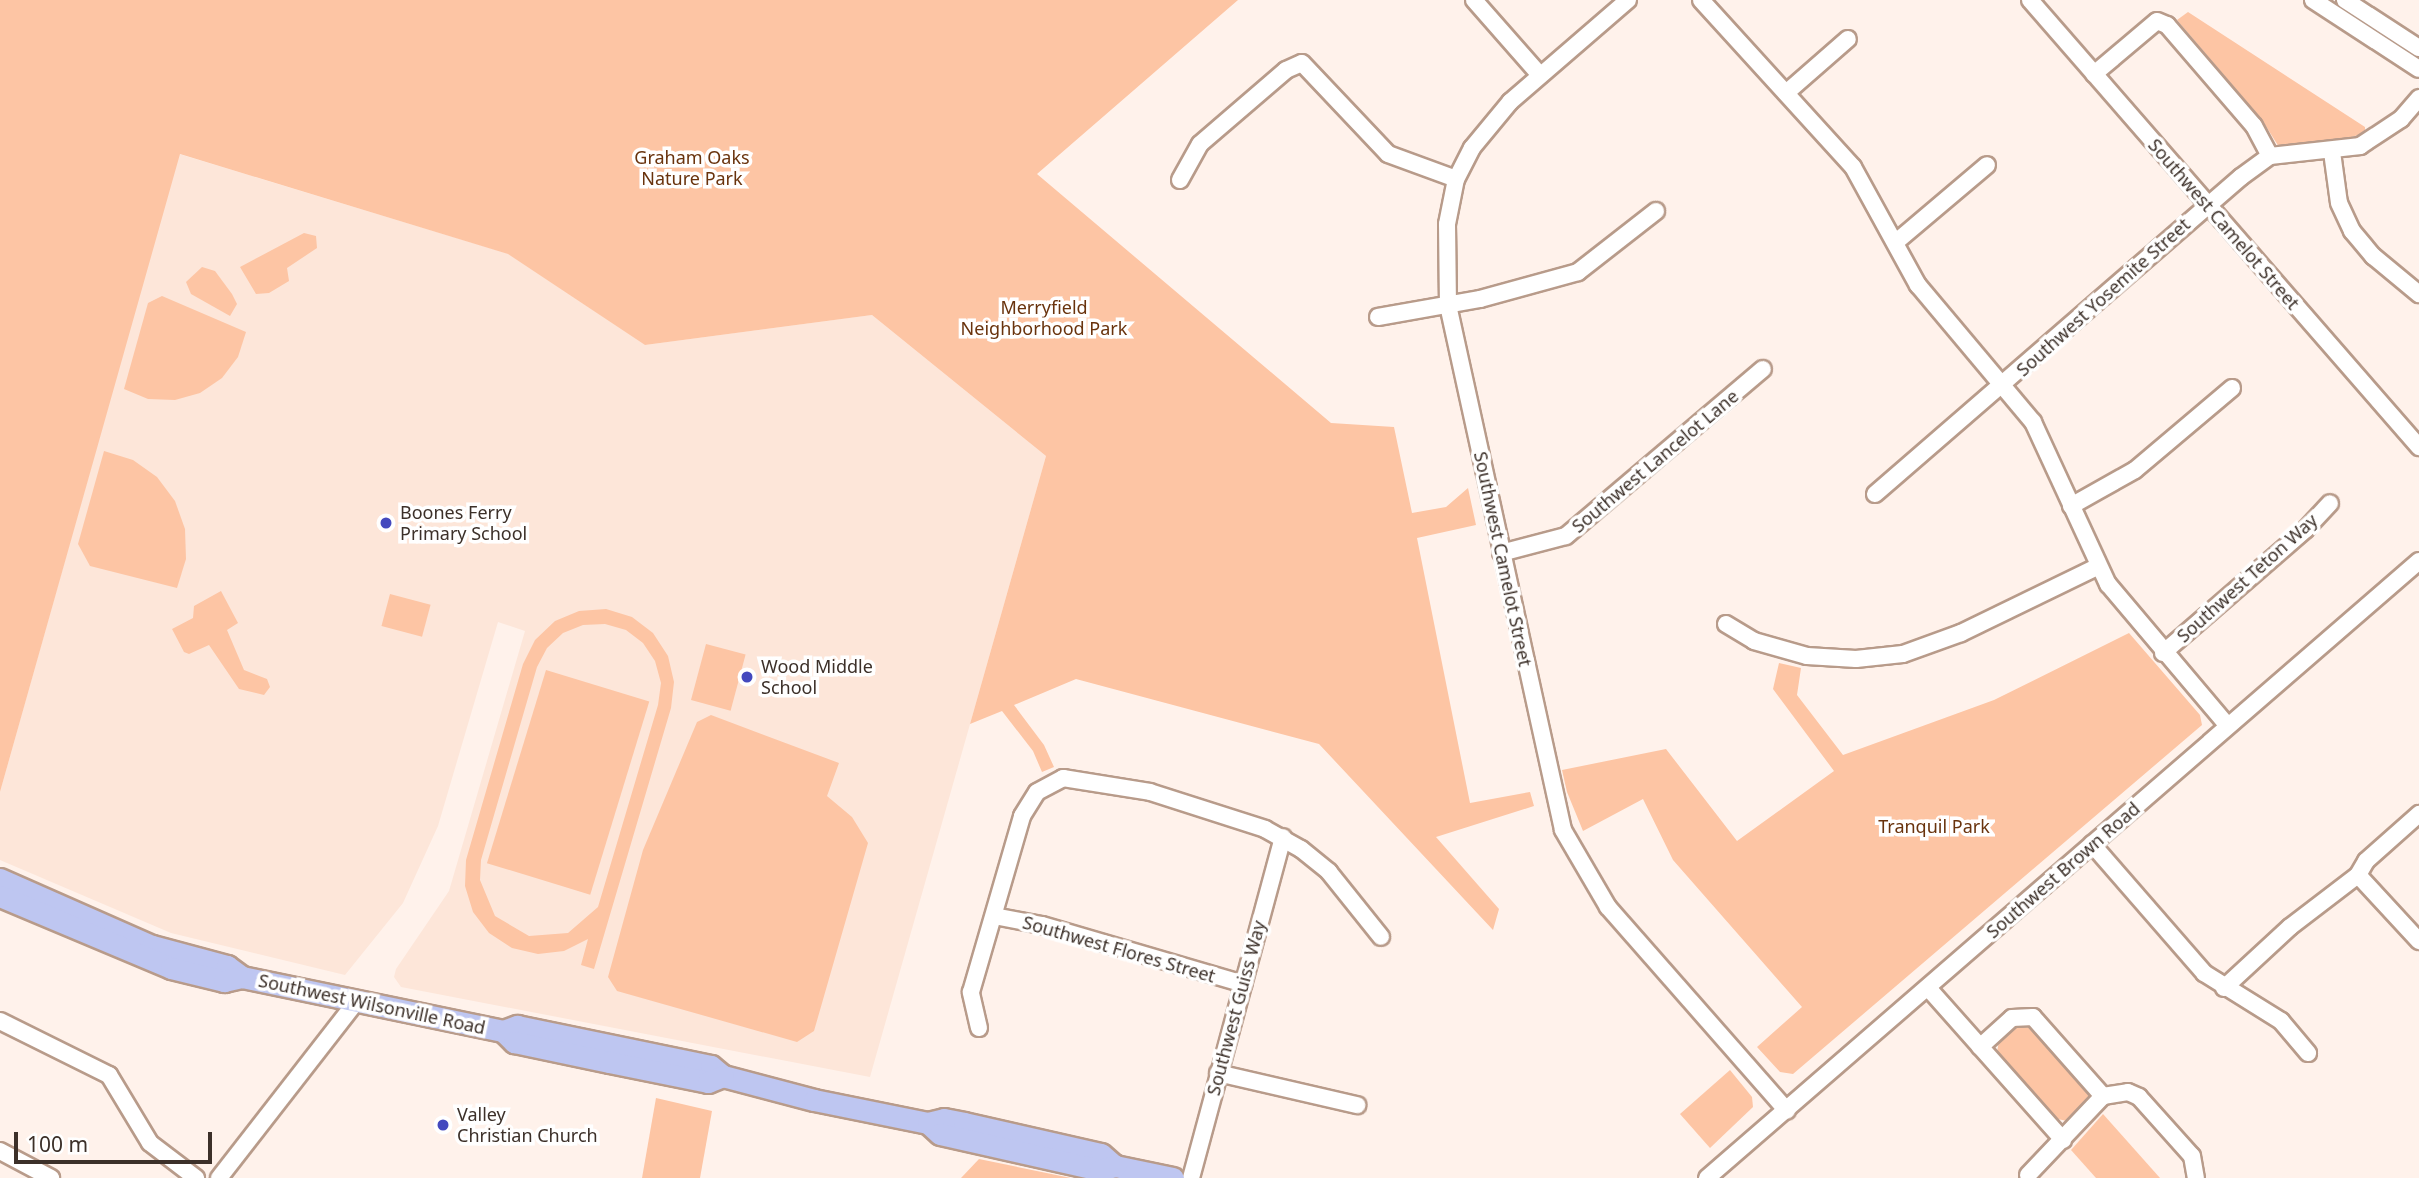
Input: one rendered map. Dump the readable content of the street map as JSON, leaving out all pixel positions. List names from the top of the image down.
{
  "streets": {
    "main road": ["Southwest Wilsonville Road"],
    "street": [
      "Southwest Camelot Street",
      "Southwest Yosemite Street",
      "Southwest Lancelot Lane",
      "Southwest Teton Way",
      "Southwest Brown Road",
      "Southwest Flores Street",
      "Southwest Guiss Way"
    ]
  },
  "crossings": [
    ["Southwest Camelot Street", "Southwest Yosemite Street"],
    ["Southwest Camelot Street", "Southwest Lancelot Lane"],
    ["Southwest Camelot Street", "Southwest Brown Road"],
    ["Southwest Flores Street", "Southwest Guiss Way"]
  ],
  "parks": ["Graham Oaks Nature Park", "Merryfield Neighborhood Park", "Tranquil Park"],
  "places": ["Boones Ferry Primary School", "Wood Middle School", "Valley Christian Church"],
  "scale_bar": "100 m"
}
